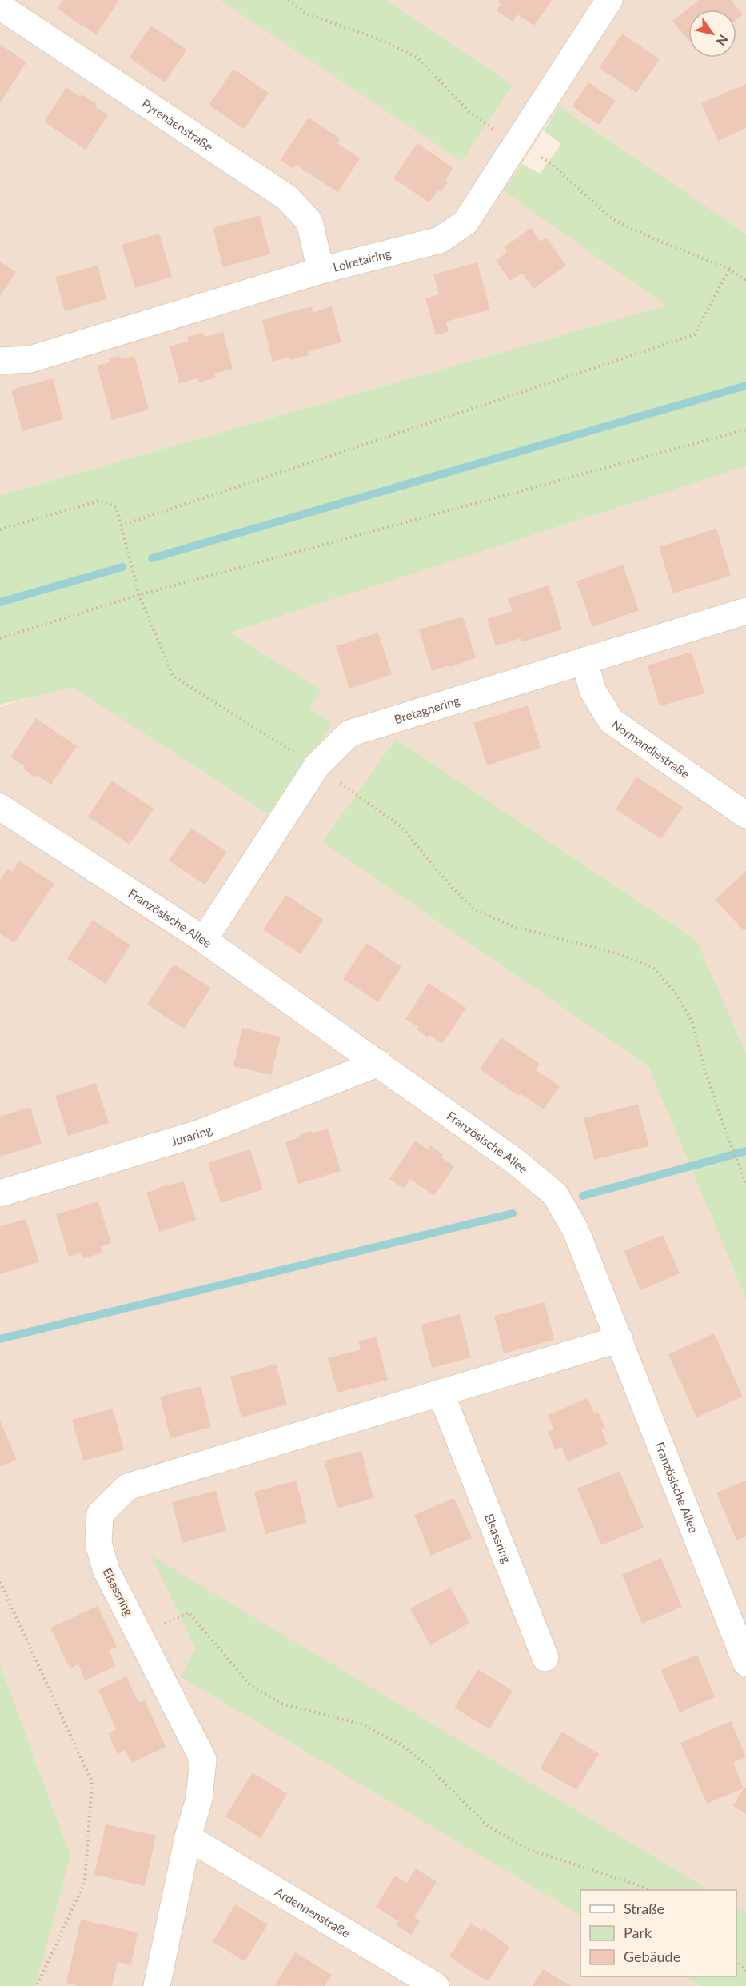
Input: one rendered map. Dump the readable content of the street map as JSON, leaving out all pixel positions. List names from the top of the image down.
{
  "streets": {
    "street": [
      "Pyrenäenstraße",
      "Loiretalring",
      "Bretagnering",
      "Normandiestraße",
      "Französische Allee",
      "Juraring",
      "Elsassring",
      "Ardennenstraße"
    ]
  },
  "crossings": [
    ["Pyrenäenstraße", "Loiretalring"],
    ["Bretagnering", "Normandiestraße"],
    ["Bretagnering", "Französische Allee"],
    ["Französische Allee", "Juraring"],
    ["Französische Allee", "Elsassring"],
    ["Elsassring", "Ardennenstraße"]
  ],
  "legend": ["Straße", "Park", "Gebäude"],
  "north": "bottom right"
}
